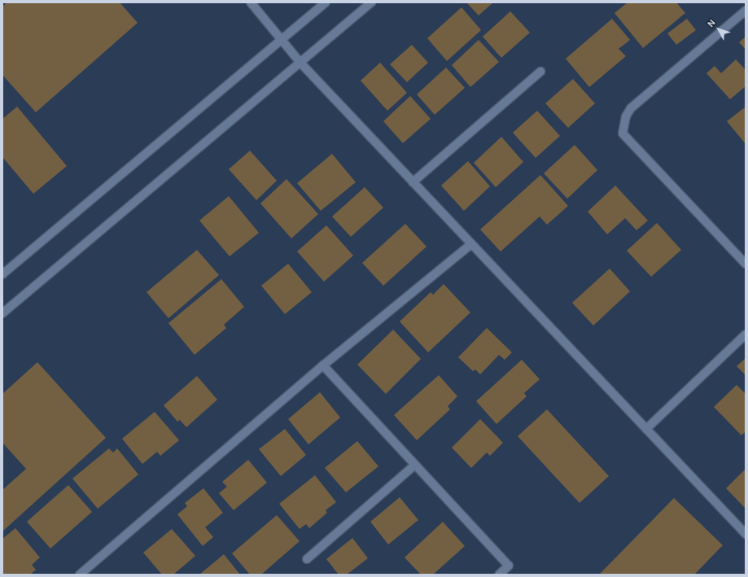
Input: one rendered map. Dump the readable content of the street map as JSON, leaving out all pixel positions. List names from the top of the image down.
{
  "north": "top left"
}
